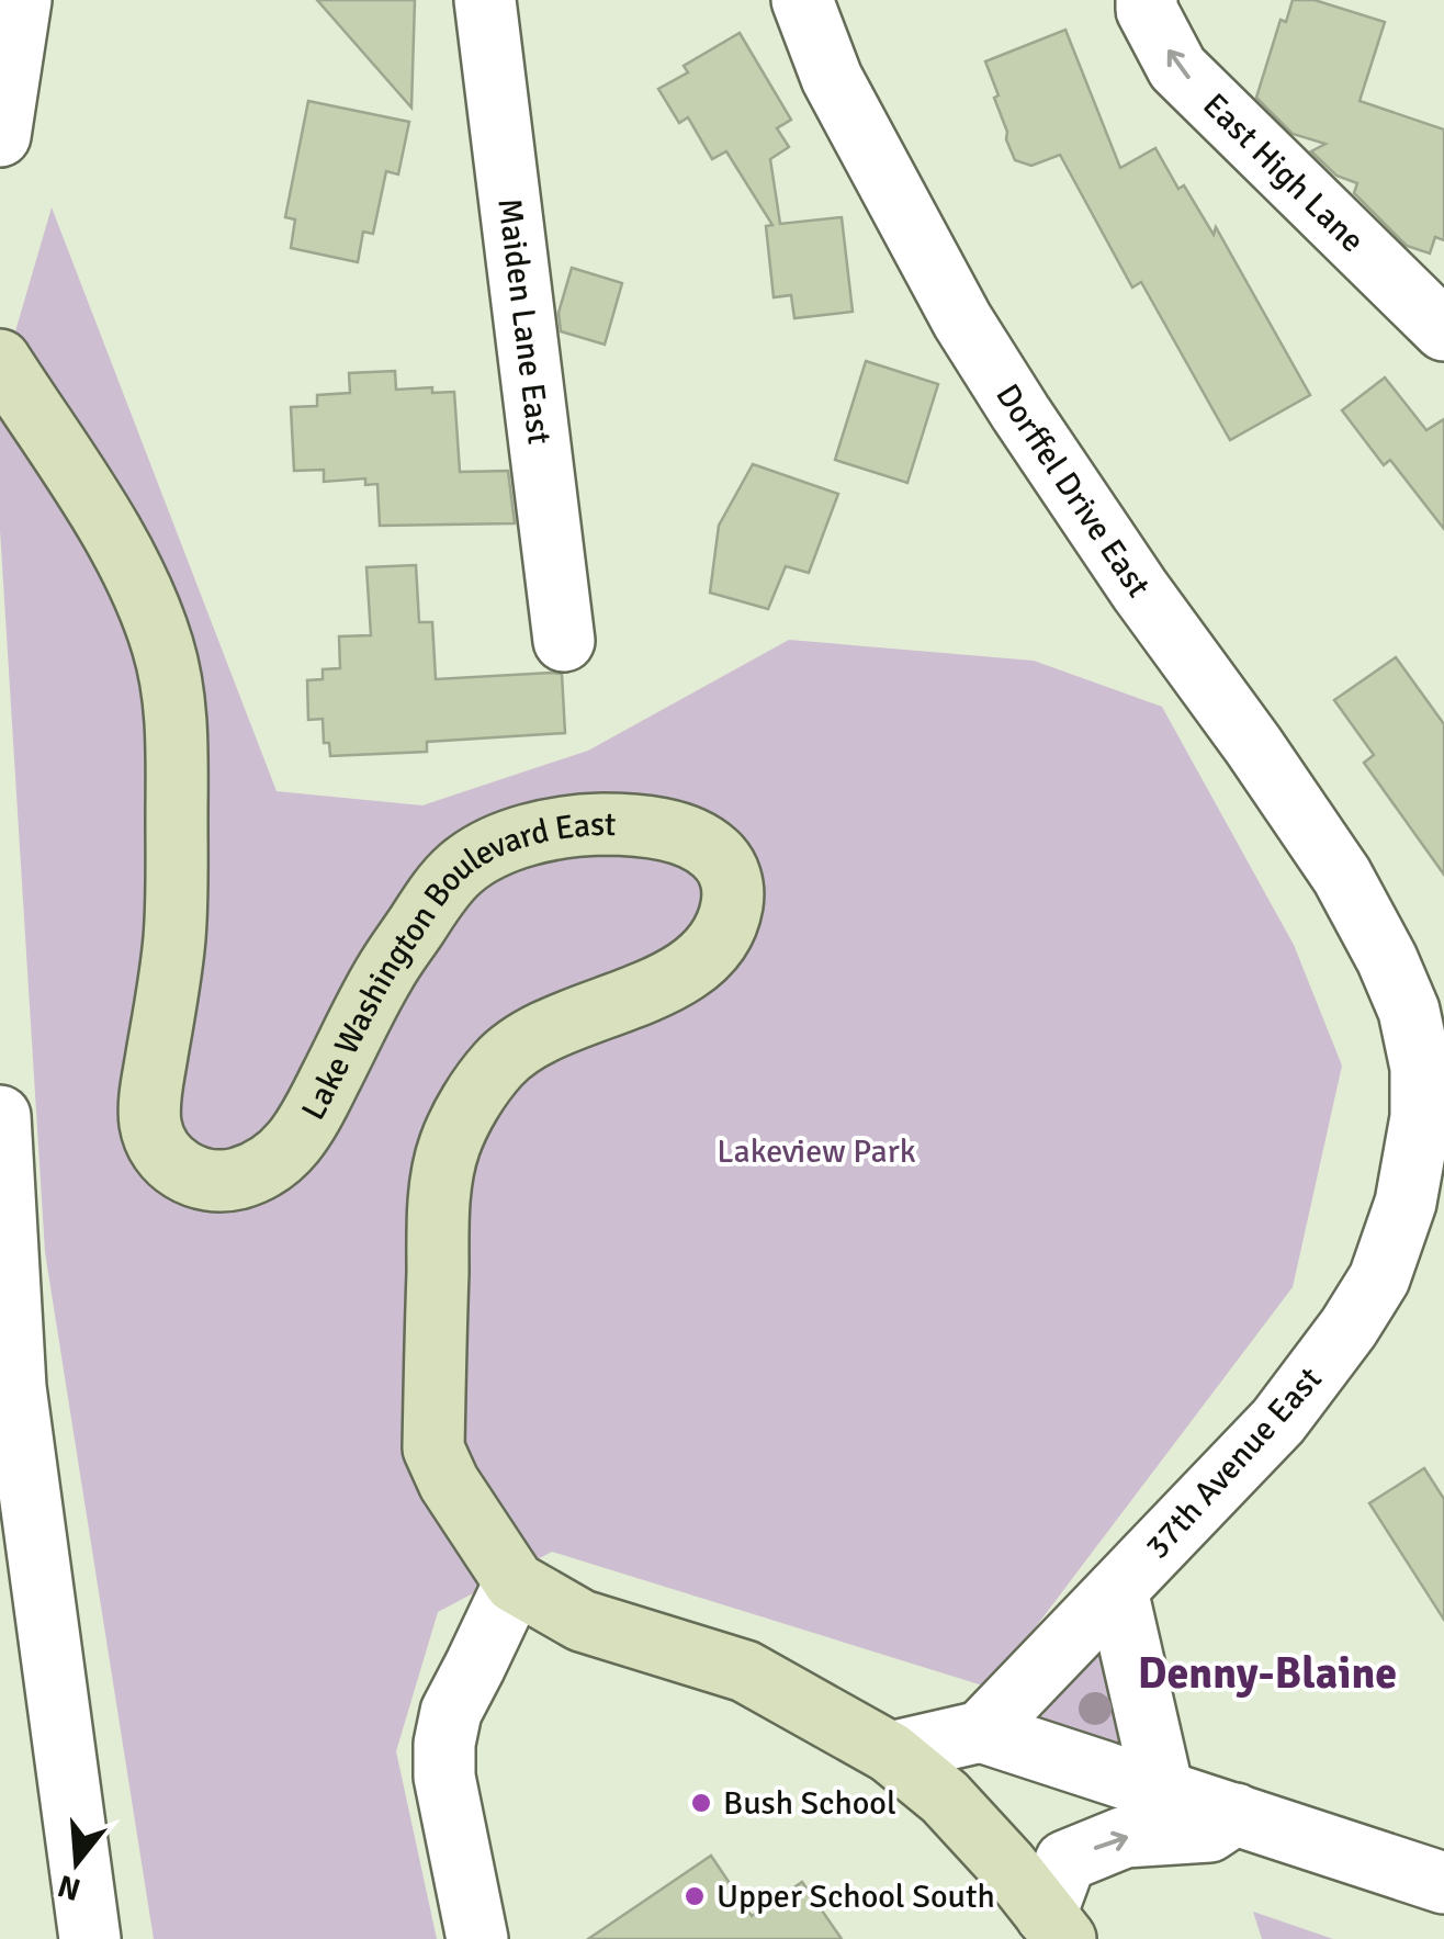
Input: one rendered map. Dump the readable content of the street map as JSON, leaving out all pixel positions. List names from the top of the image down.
{
  "streets": {
    "main road": ["Lake Washington Boulevard East"],
    "street": [
      "East High Lane",
      "Maiden Lane East",
      "Dorffel Drive East",
      "37th Avenue East"
    ]
  },
  "crossings": [
    ["Dorffel Drive East", "37th Avenue East"]
  ],
  "one_way": ["East High Lane"],
  "districts": ["Denny-Blaine"],
  "parks": ["Lakeview Park"],
  "places": ["Bush School", "Upper School South"],
  "north": "bottom"
}
